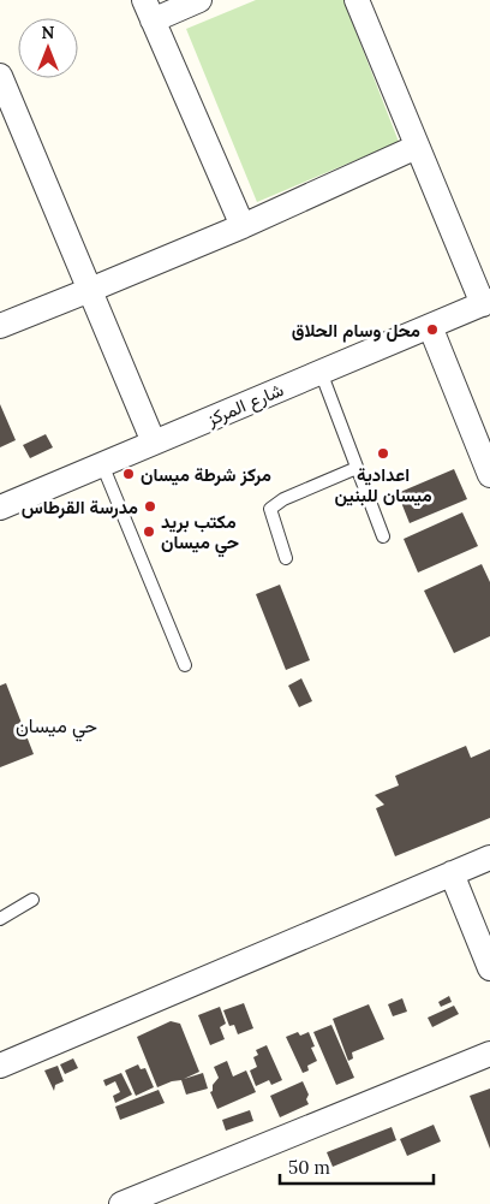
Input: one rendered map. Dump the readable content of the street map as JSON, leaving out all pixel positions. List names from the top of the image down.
{
  "streets": {
    "street": ["شارع المركز"]
  },
  "districts": ["حي ميسان"],
  "places": [
    "محل وسام الحلاق",
    "اعدادية ميسان للبنين",
    "مركز شرطة ميسان",
    "مدرسة القرطاس",
    "مكتب بريد حي ميسان"
  ],
  "scale_bar": "50 m",
  "north": "top"
}
